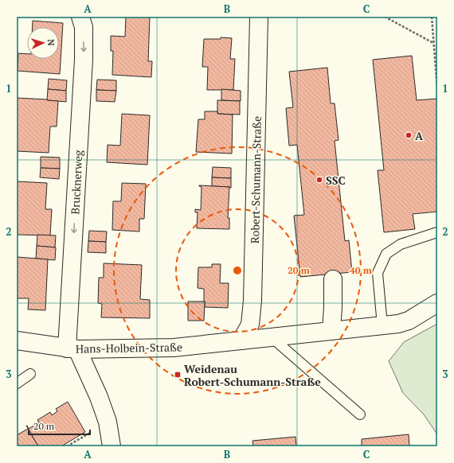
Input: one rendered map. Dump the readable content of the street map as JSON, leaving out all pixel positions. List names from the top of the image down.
{
  "streets": {
    "street": ["Robert-Schumann-Straße", "Brucknerweg", "Hans-Holbein-Straße"]
  },
  "crossings": [
    ["Robert-Schumann-Straße", "Hans-Holbein-Straße"],
    ["Brucknerweg", "Hans-Holbein-Straße"]
  ],
  "one_way": ["Brucknerweg"],
  "places": {
    "other": ["A", "SSC"],
    "transit": ["Weidenau Robert-Schumann-Straße"]
  },
  "scale_bar": "20 m",
  "north": "right",
  "grid": {
    "columns": ["A", "B", "C"],
    "rows": ["1", "2", "3"]
  },
  "rings": ["20 m", "40 m"]
}
